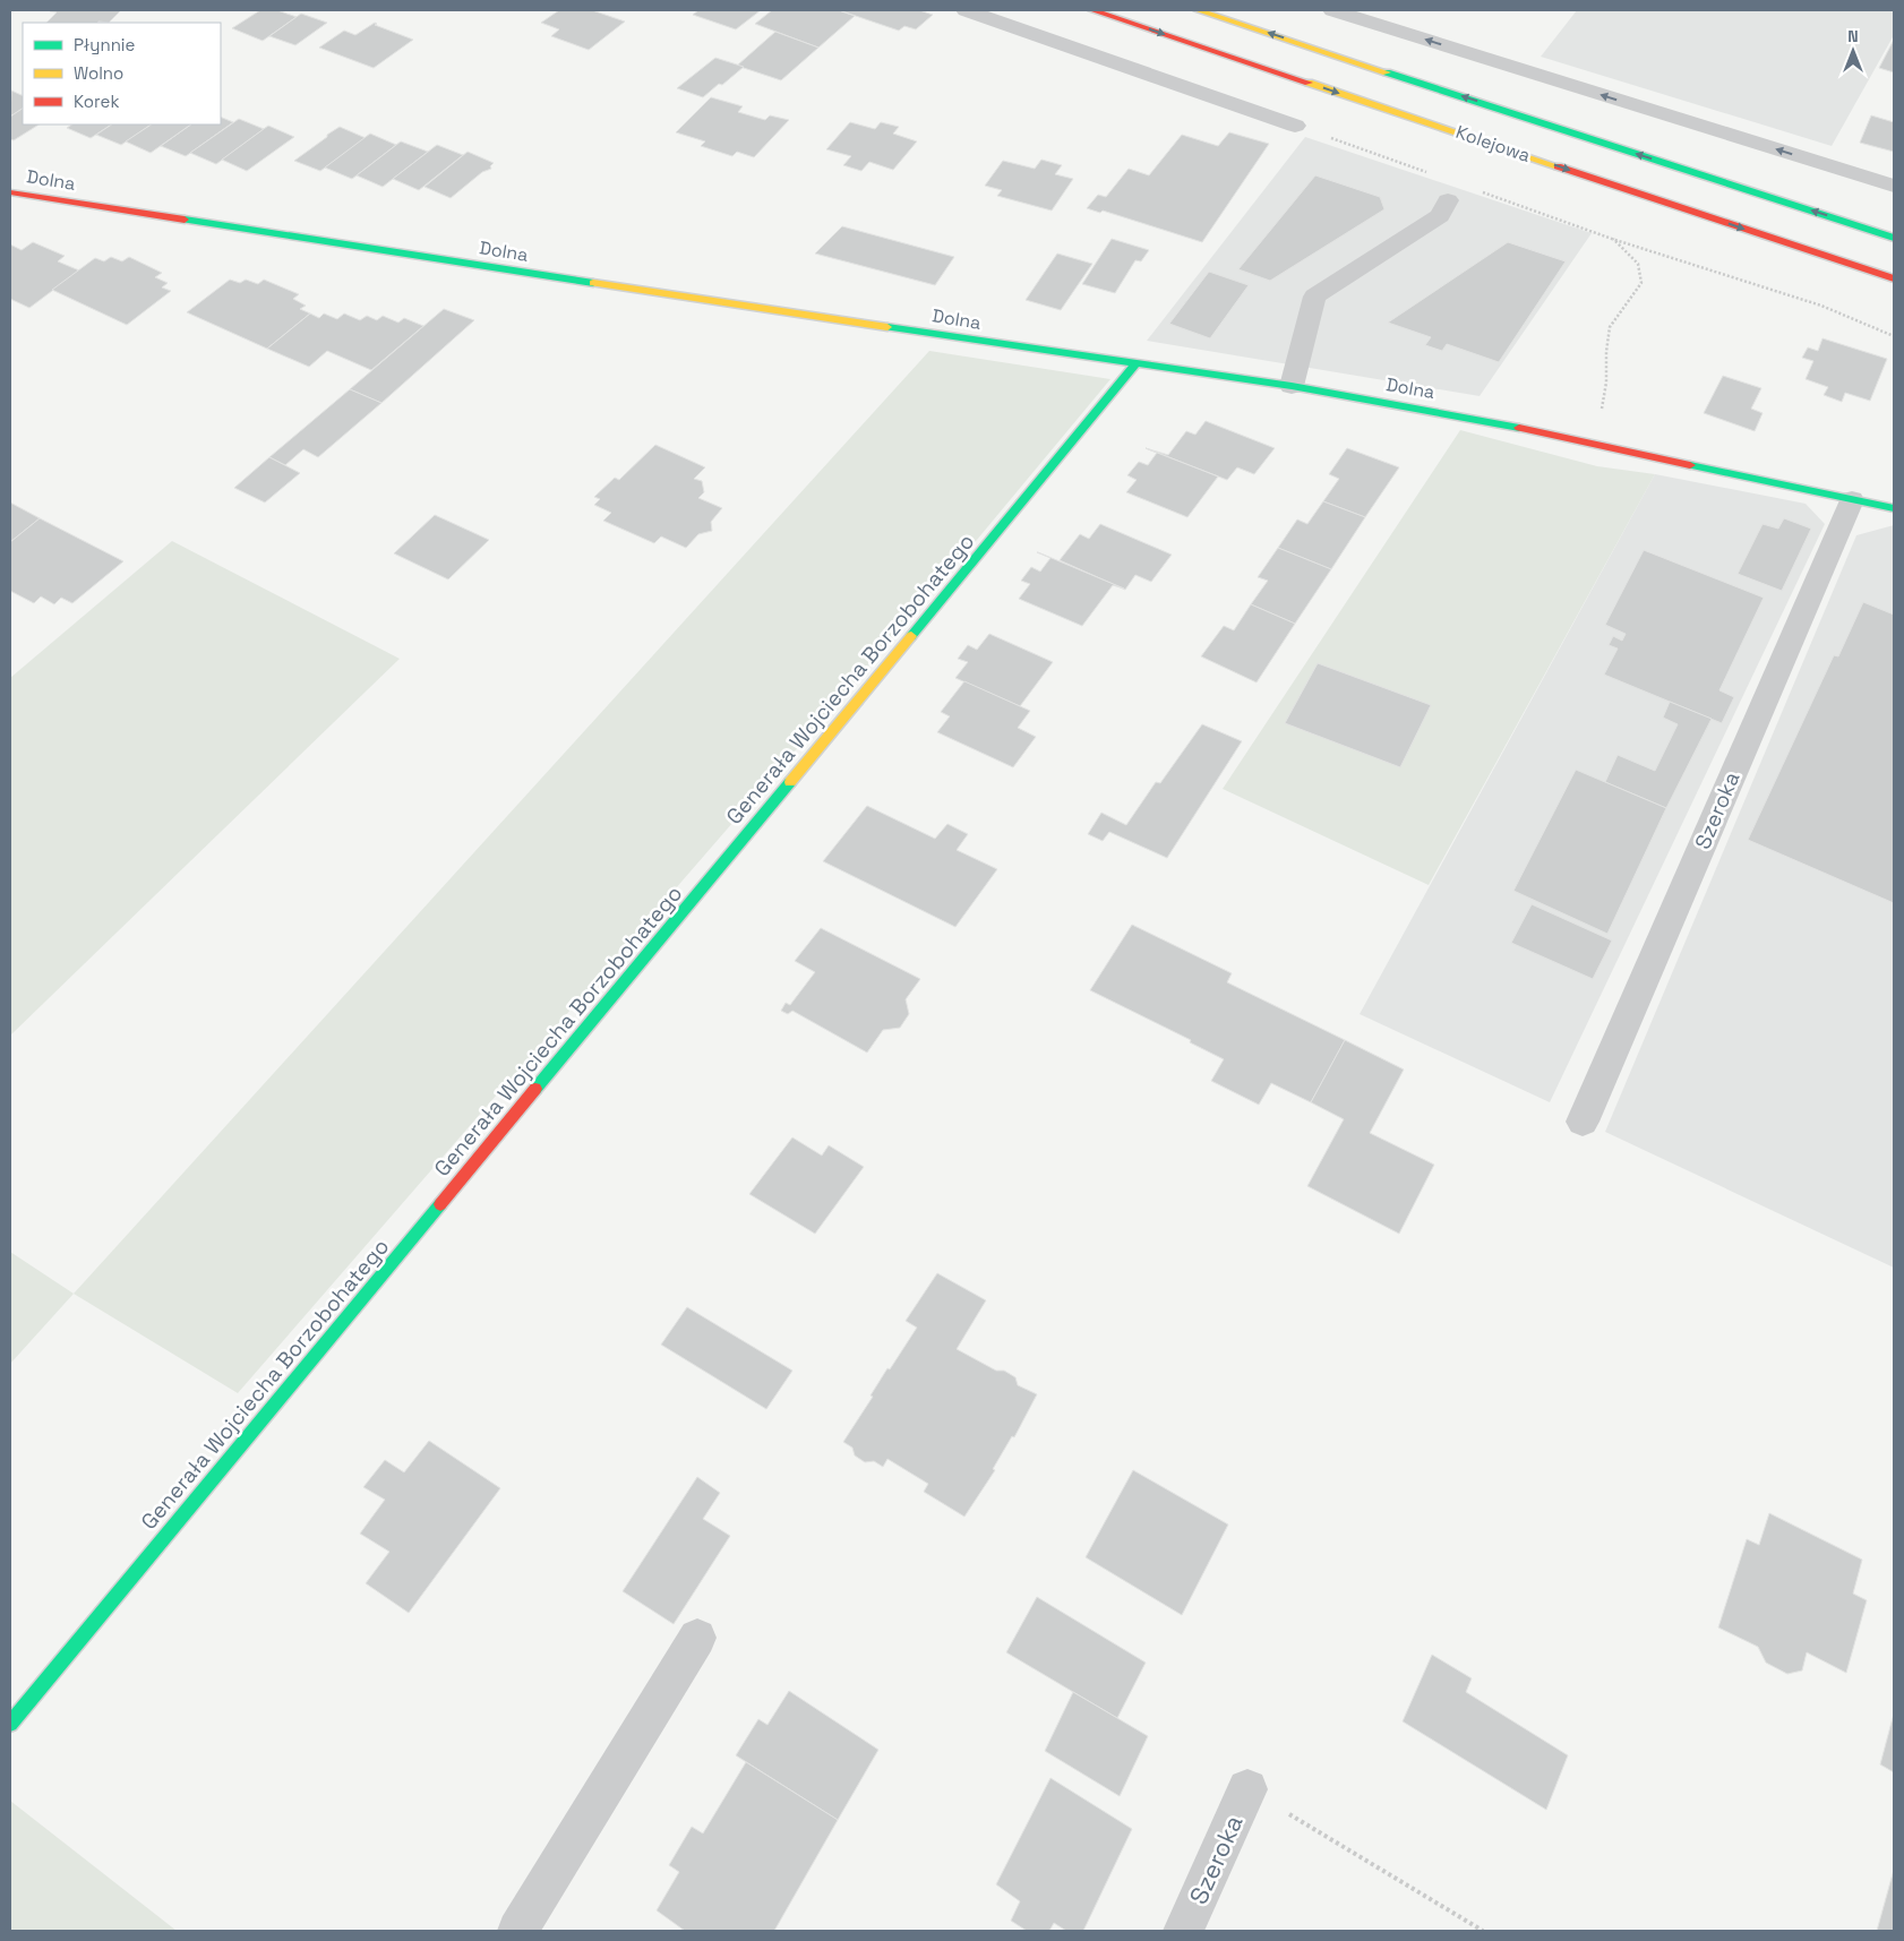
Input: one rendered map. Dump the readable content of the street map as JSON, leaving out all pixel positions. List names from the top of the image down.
{
  "streets": {
    "main road": ["Kolejowa", "Dolna", "Generała Wojciecha Borzobohatego"],
    "street": ["Szeroka"]
  },
  "crossings": [
    ["Dolna", "Generała Wojciecha Borzobohatego"],
    ["Dolna", "Szeroka"]
  ],
  "legend": ["Płynnie", "Wolno", "Korek"],
  "north": "top"
}
